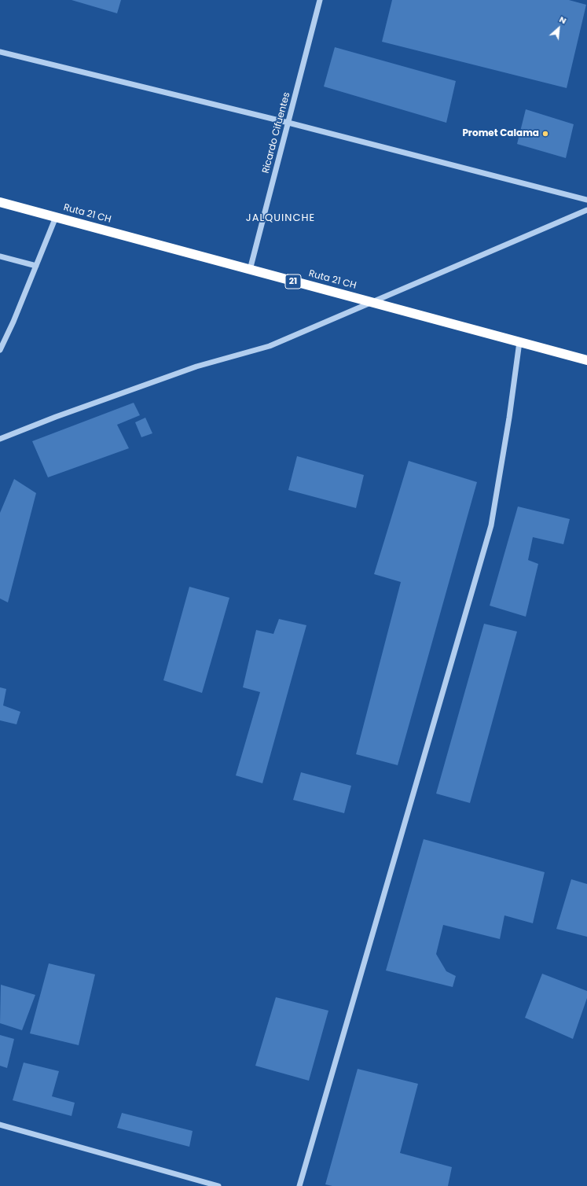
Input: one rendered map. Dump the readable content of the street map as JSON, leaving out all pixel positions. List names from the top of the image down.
{
  "streets": {
    "highway": ["Ruta 21 CH", "21"],
    "street": ["Ricardo Cifuentes"]
  },
  "crossings": [
    ["Ricardo Cifuentes", "Ruta 21 CH"]
  ],
  "districts": ["JALQUINCHE"],
  "places": ["Promet Calama"],
  "north": "top right"
}
